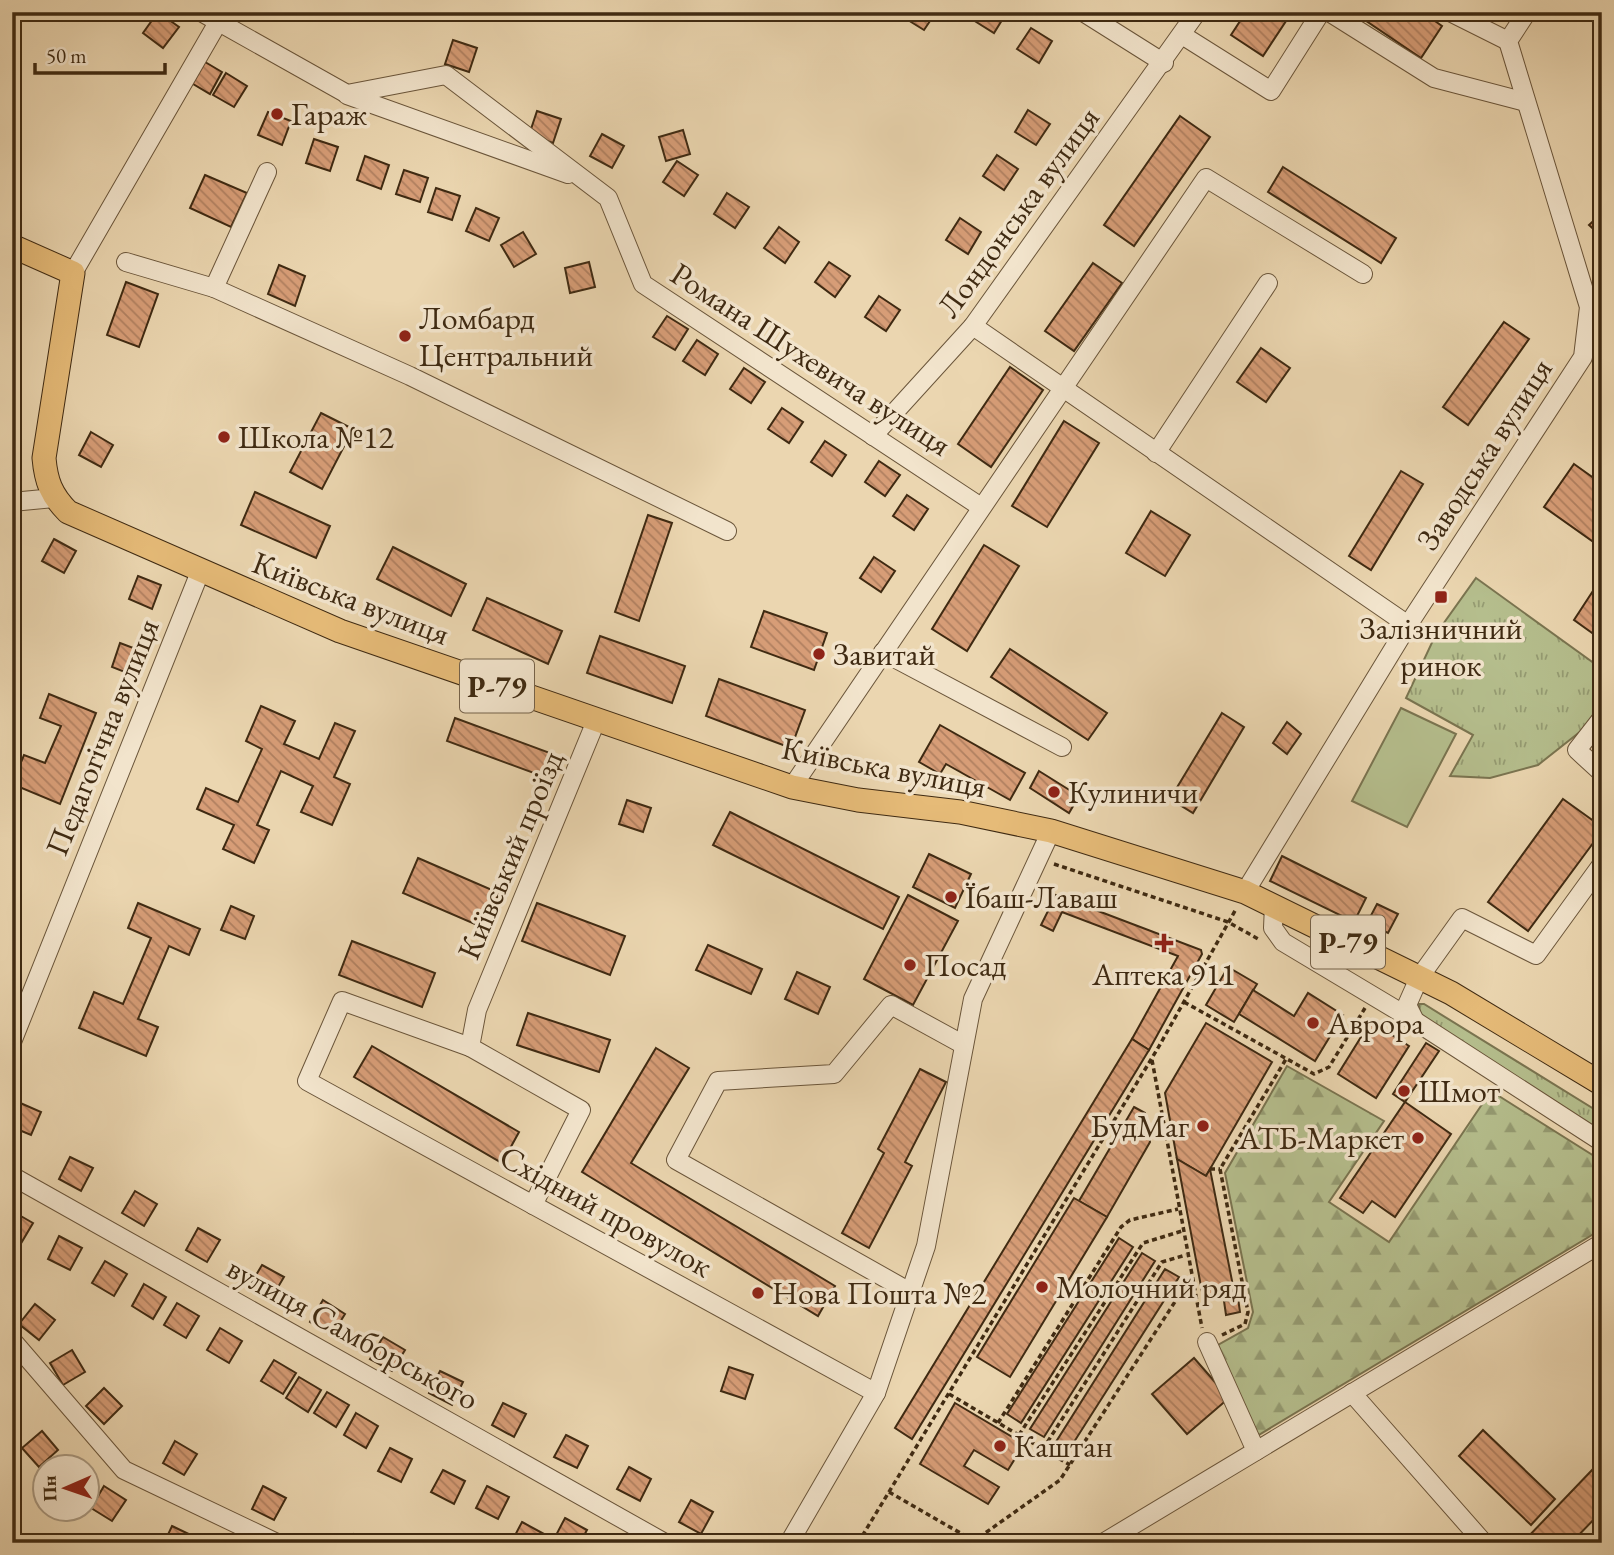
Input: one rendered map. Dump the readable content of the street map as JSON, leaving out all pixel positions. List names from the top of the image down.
{
  "streets": {
    "main road": ["Київська вулиця", "Р-79"],
    "street": [
      "Лондонська вулиця",
      "Романа Шухевича вулиця",
      "Заводська вулиця",
      "Педагогічна вулиця",
      "Київський проїзд",
      "Східний провулок",
      "вулиця Самборського"
    ]
  },
  "crossings": [
    ["Лондонська вулиця", "Романа Шухевича вулиця"],
    ["Заводська вулиця", "Київська вулиця"],
    ["Заводська вулиця", "Р-79"],
    ["Київська вулиця", "Р-79"],
    ["Київська вулиця", "Педагогічна вулиця"],
    ["Київська вулиця", "Київський проїзд"],
    ["Київський проїзд", "Східний провулок"]
  ],
  "places": {
    "other": [
      "Гараж",
      "Ломбард Центральний",
      "Школа №12",
      "Завитай",
      "Кулиничи",
      "Їбаш-Лаваш",
      "Посад",
      "Аврора",
      "Шмот",
      "БудМаг",
      "АТБ-Маркет",
      "Молочний ряд",
      "Нова Пошта №2",
      "Каштан"
    ],
    "transit": ["Залізничний ринок"],
    "health": ["Аптека 911"]
  },
  "scale_bar": "50 m",
  "north": "left"
}
